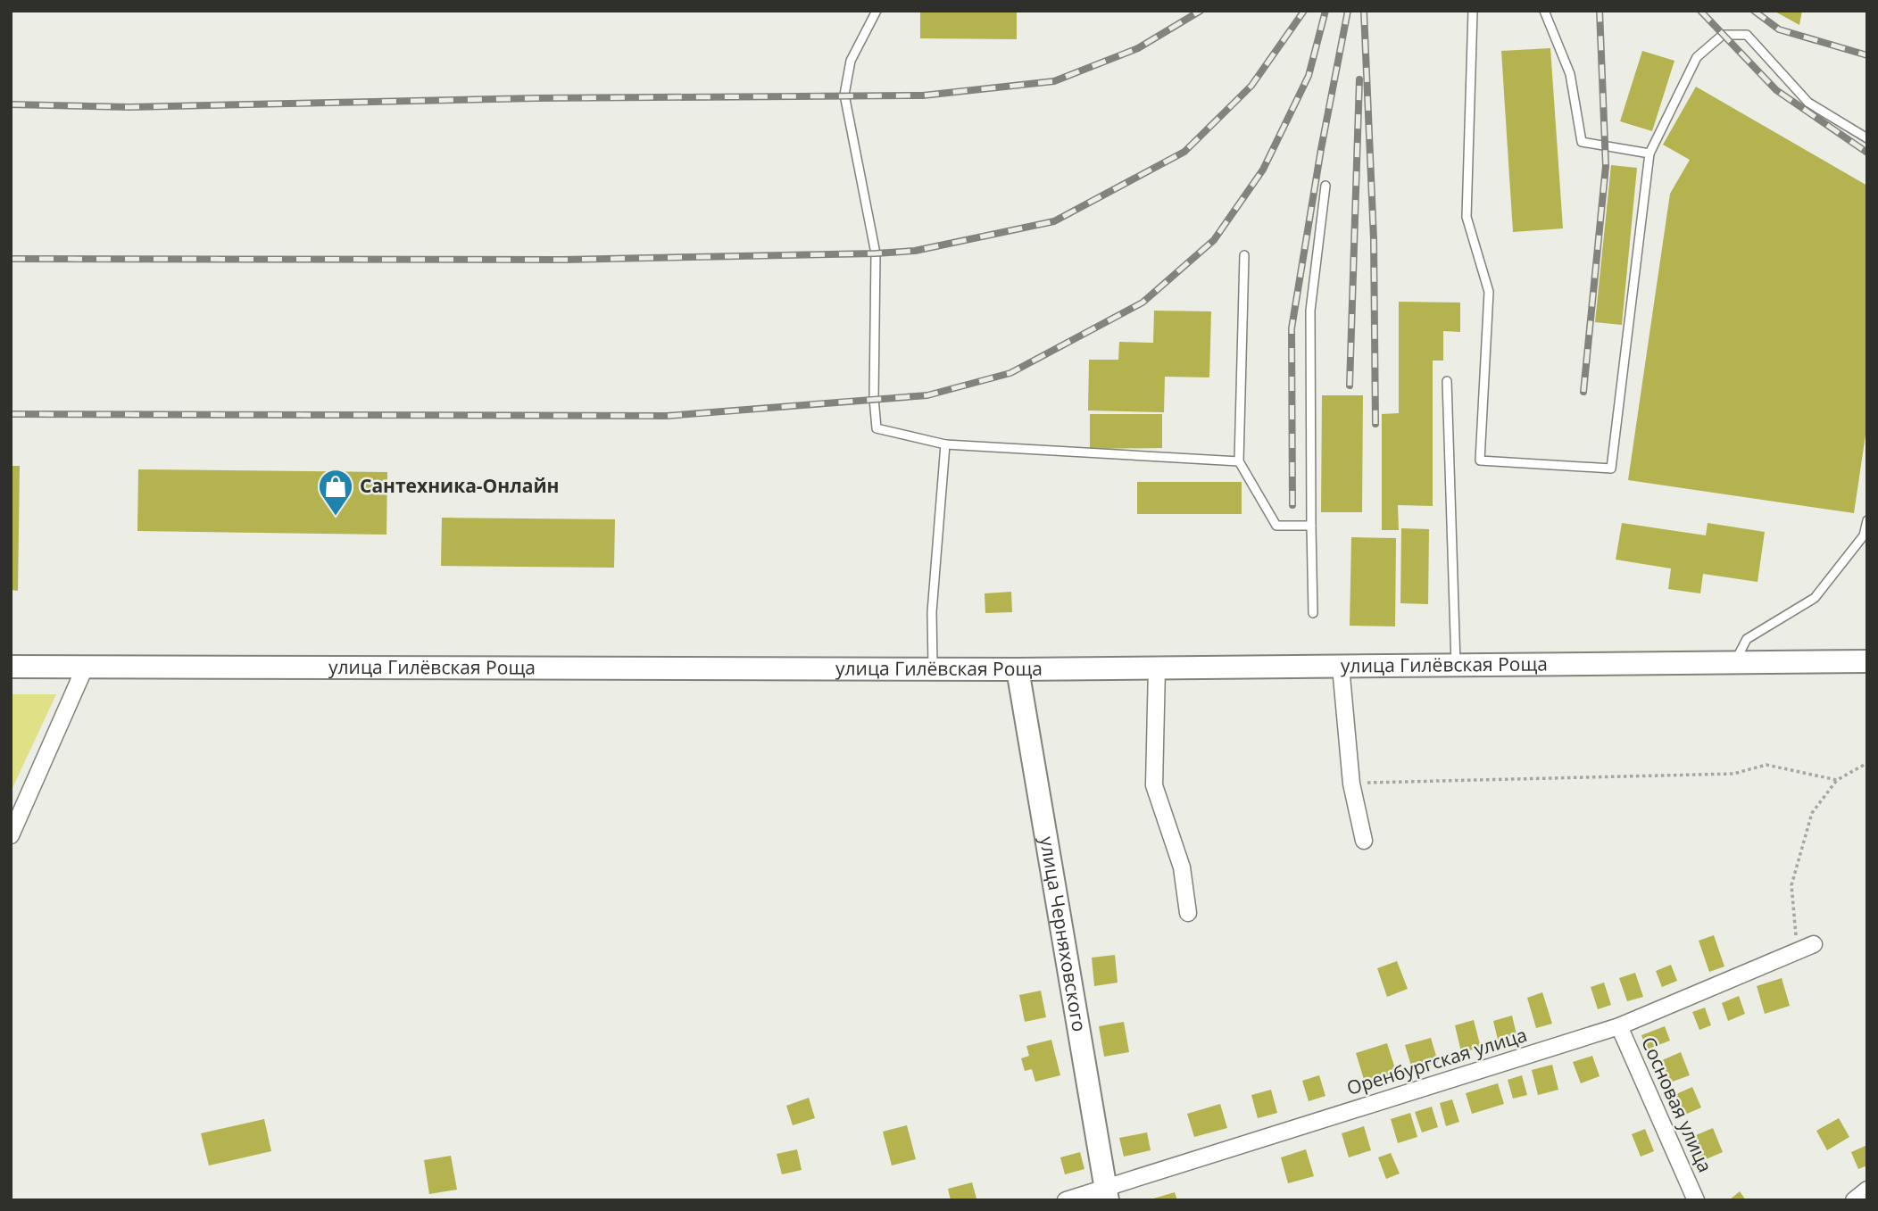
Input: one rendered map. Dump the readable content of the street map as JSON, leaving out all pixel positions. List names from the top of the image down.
{
  "streets": {
    "street": [
      "улица Гилёвская Роща",
      "улица Черняховского",
      "Оренбургская улица",
      "Сосновая улица"
    ]
  },
  "crossings": [
    ["улица Гилёвская Роща", "улица Черняховского"],
    ["улица Черняховского", "Оренбургская улица"],
    ["Оренбургская улица", "Сосновая улица"]
  ],
  "places": {
    "shop": ["Сантехника-Онлайн"]
  }
}
